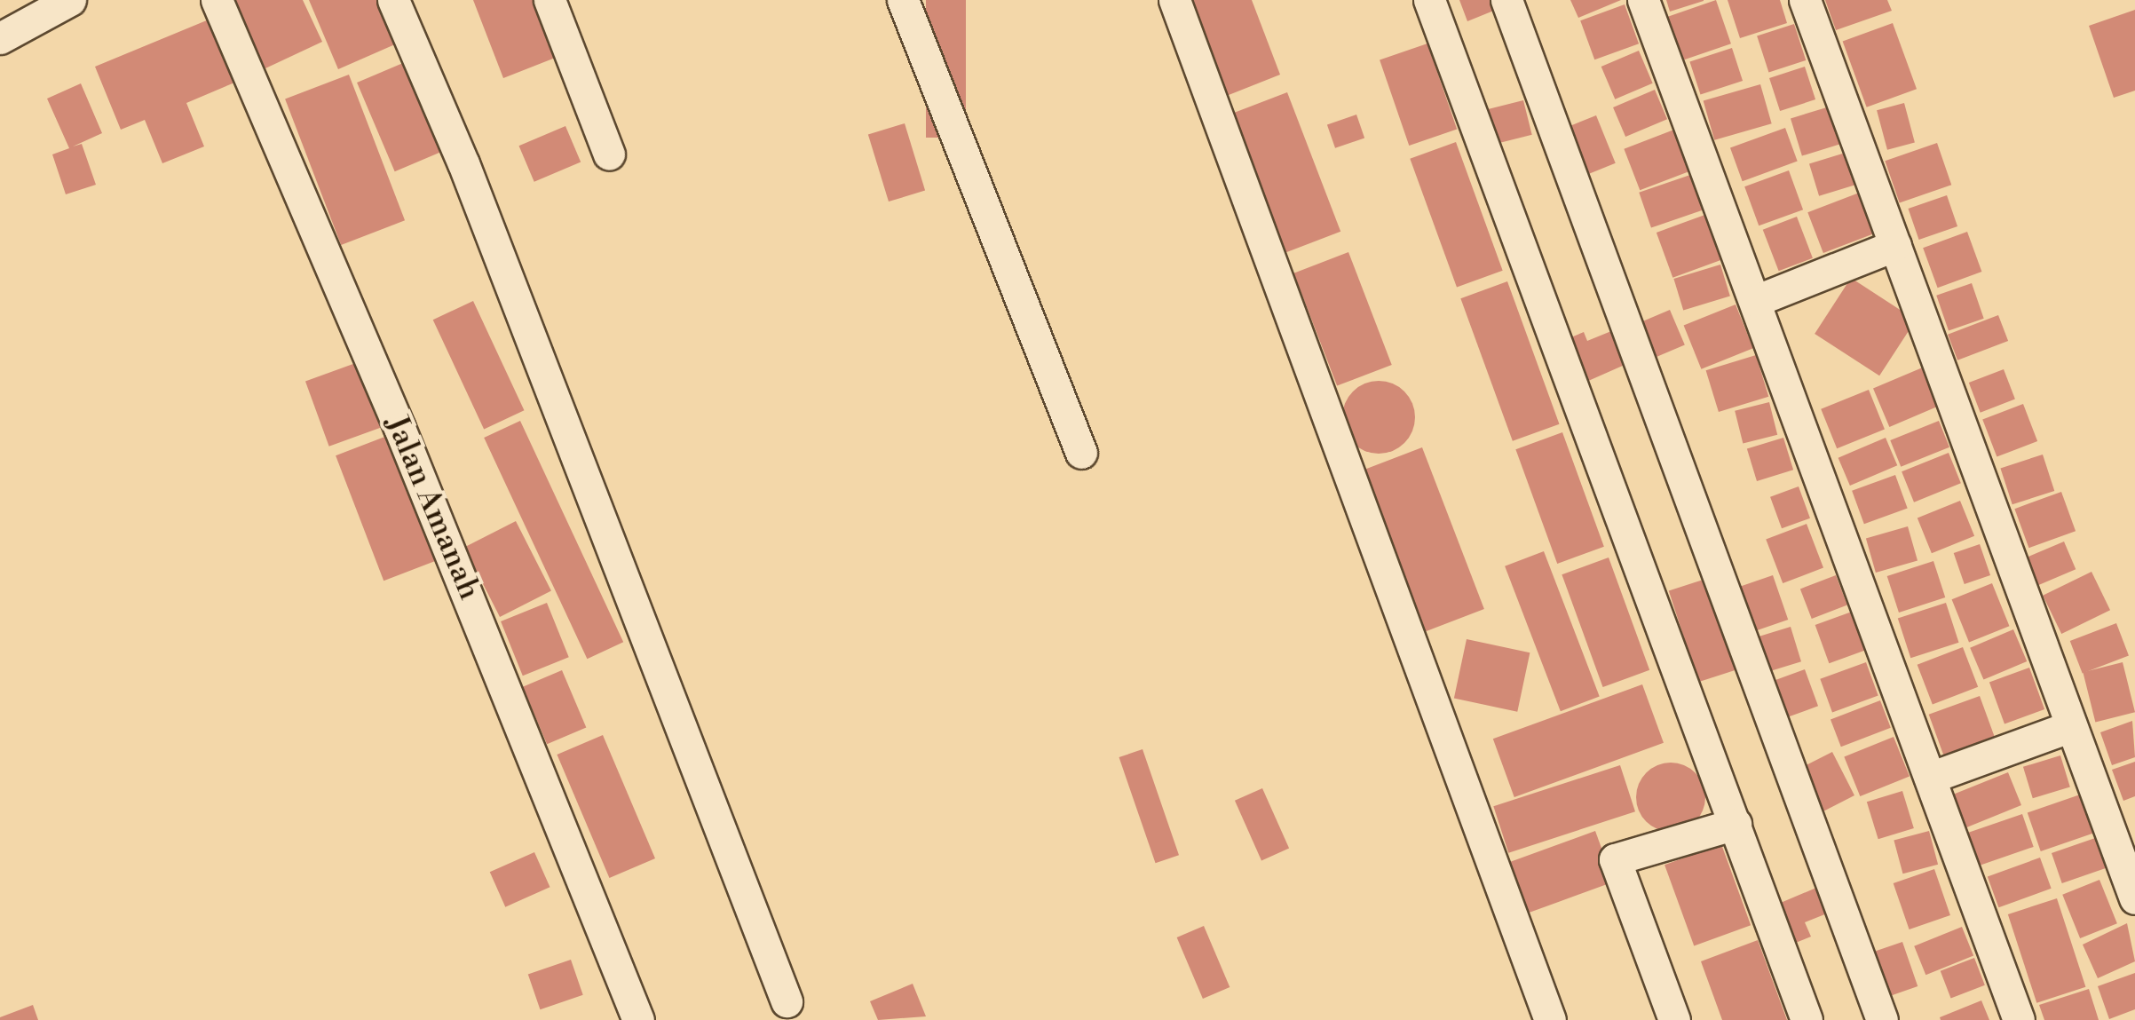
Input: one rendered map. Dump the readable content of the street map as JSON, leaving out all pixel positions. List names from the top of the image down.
{
  "streets": {
    "street": ["Jalan Amanah"]
  }
}
